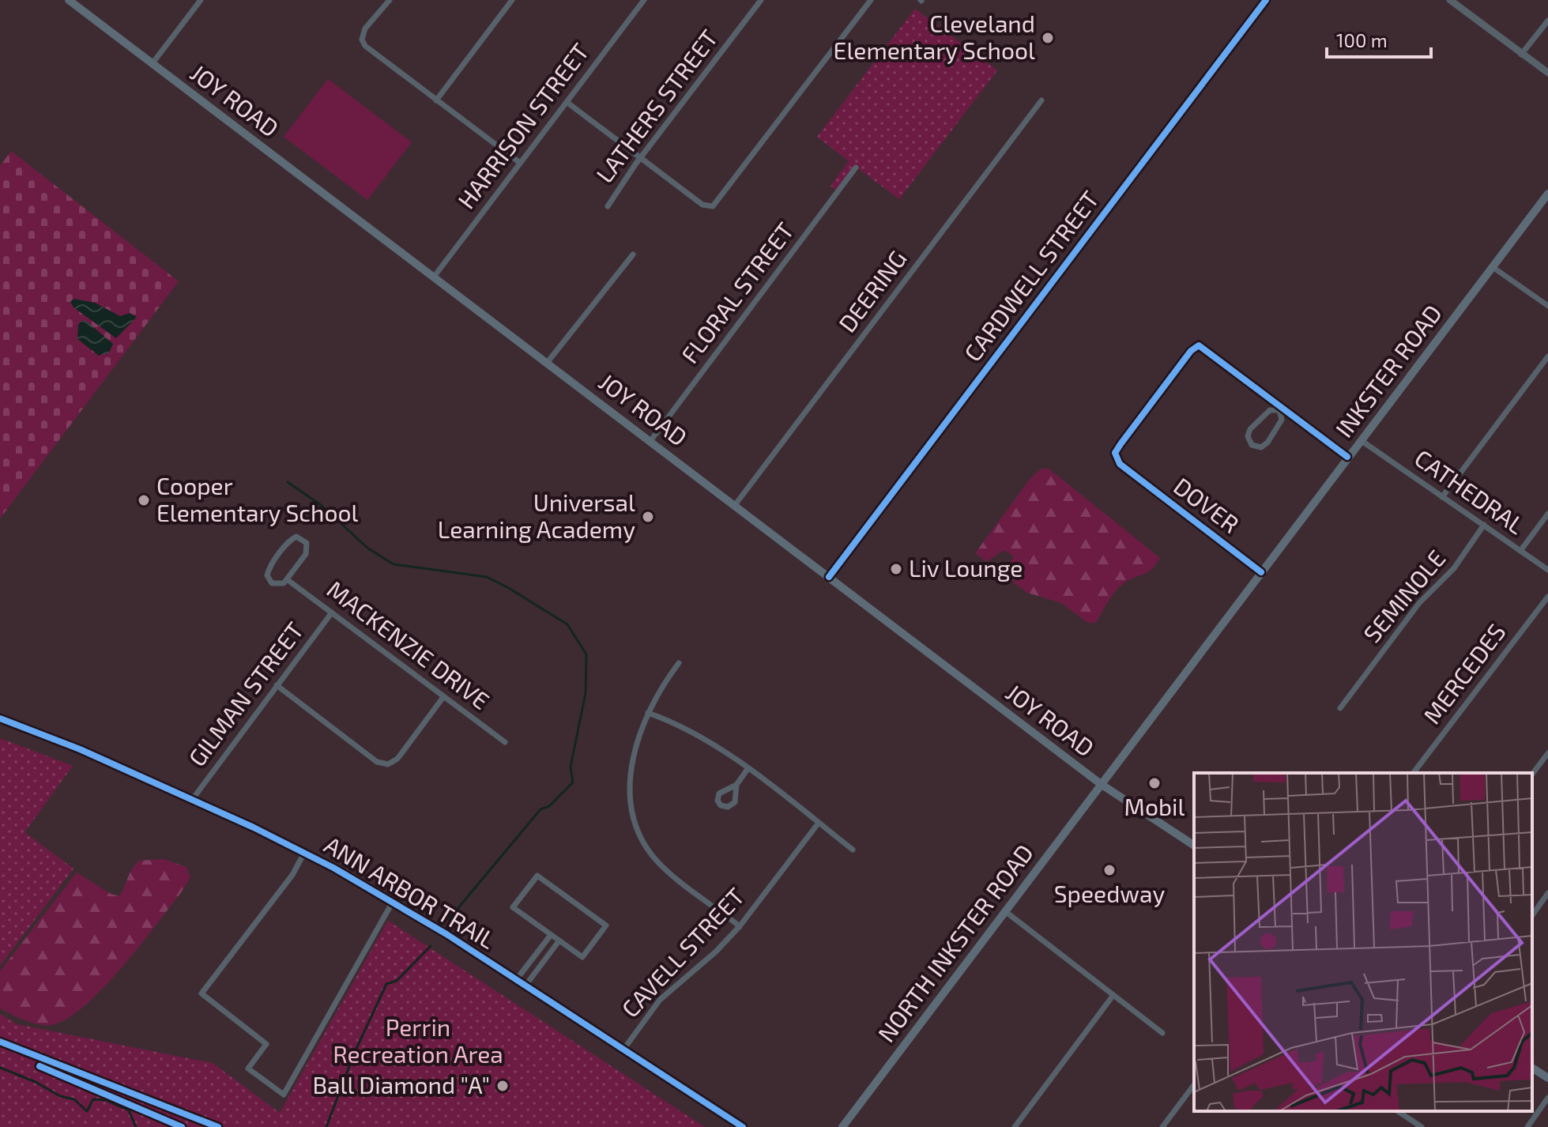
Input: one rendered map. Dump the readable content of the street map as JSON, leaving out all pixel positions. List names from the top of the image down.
{
  "streets": {
    "main road": ["JOY ROAD", "INKSTER ROAD", "NORTH INKSTER ROAD"],
    "street": [
      "LATHERS STREET",
      "HARRISON STREET",
      "CARDWELL STREET",
      "DEERING",
      "FLORAL STREET",
      "CATHEDRAL",
      "DOVER",
      "SEMINOLE",
      "MACKENZIE DRIVE",
      "MERCEDES",
      "GILMAN STREET",
      "ANN ARBOR TRAIL",
      "CAVELL STREET"
    ]
  },
  "crossings": [
    ["JOY ROAD", "HARRISON STREET"],
    ["JOY ROAD", "CARDWELL STREET"],
    ["JOY ROAD", "DEERING"],
    ["JOY ROAD", "FLORAL STREET"],
    ["JOY ROAD", "INKSTER ROAD"],
    ["JOY ROAD", "NORTH INKSTER ROAD"],
    ["INKSTER ROAD", "CATHEDRAL"],
    ["INKSTER ROAD", "DOVER"],
    ["INKSTER ROAD", "NORTH INKSTER ROAD"],
    ["CATHEDRAL", "SEMINOLE"],
    ["MACKENZIE DRIVE", "GILMAN STREET"],
    ["GILMAN STREET", "ANN ARBOR TRAIL"],
    ["ANN ARBOR TRAIL", "CAVELL STREET"]
  ],
  "parks": ["Perrin Recreation Area"],
  "places": [
    "Cleveland Elementary School",
    "Cooper Elementary School",
    "Universal Learning Academy",
    "Liv Lounge",
    "Mobil",
    "Speedway",
    "Ball Diamond \"A\""
  ],
  "scale_bar": "100 m"
}
